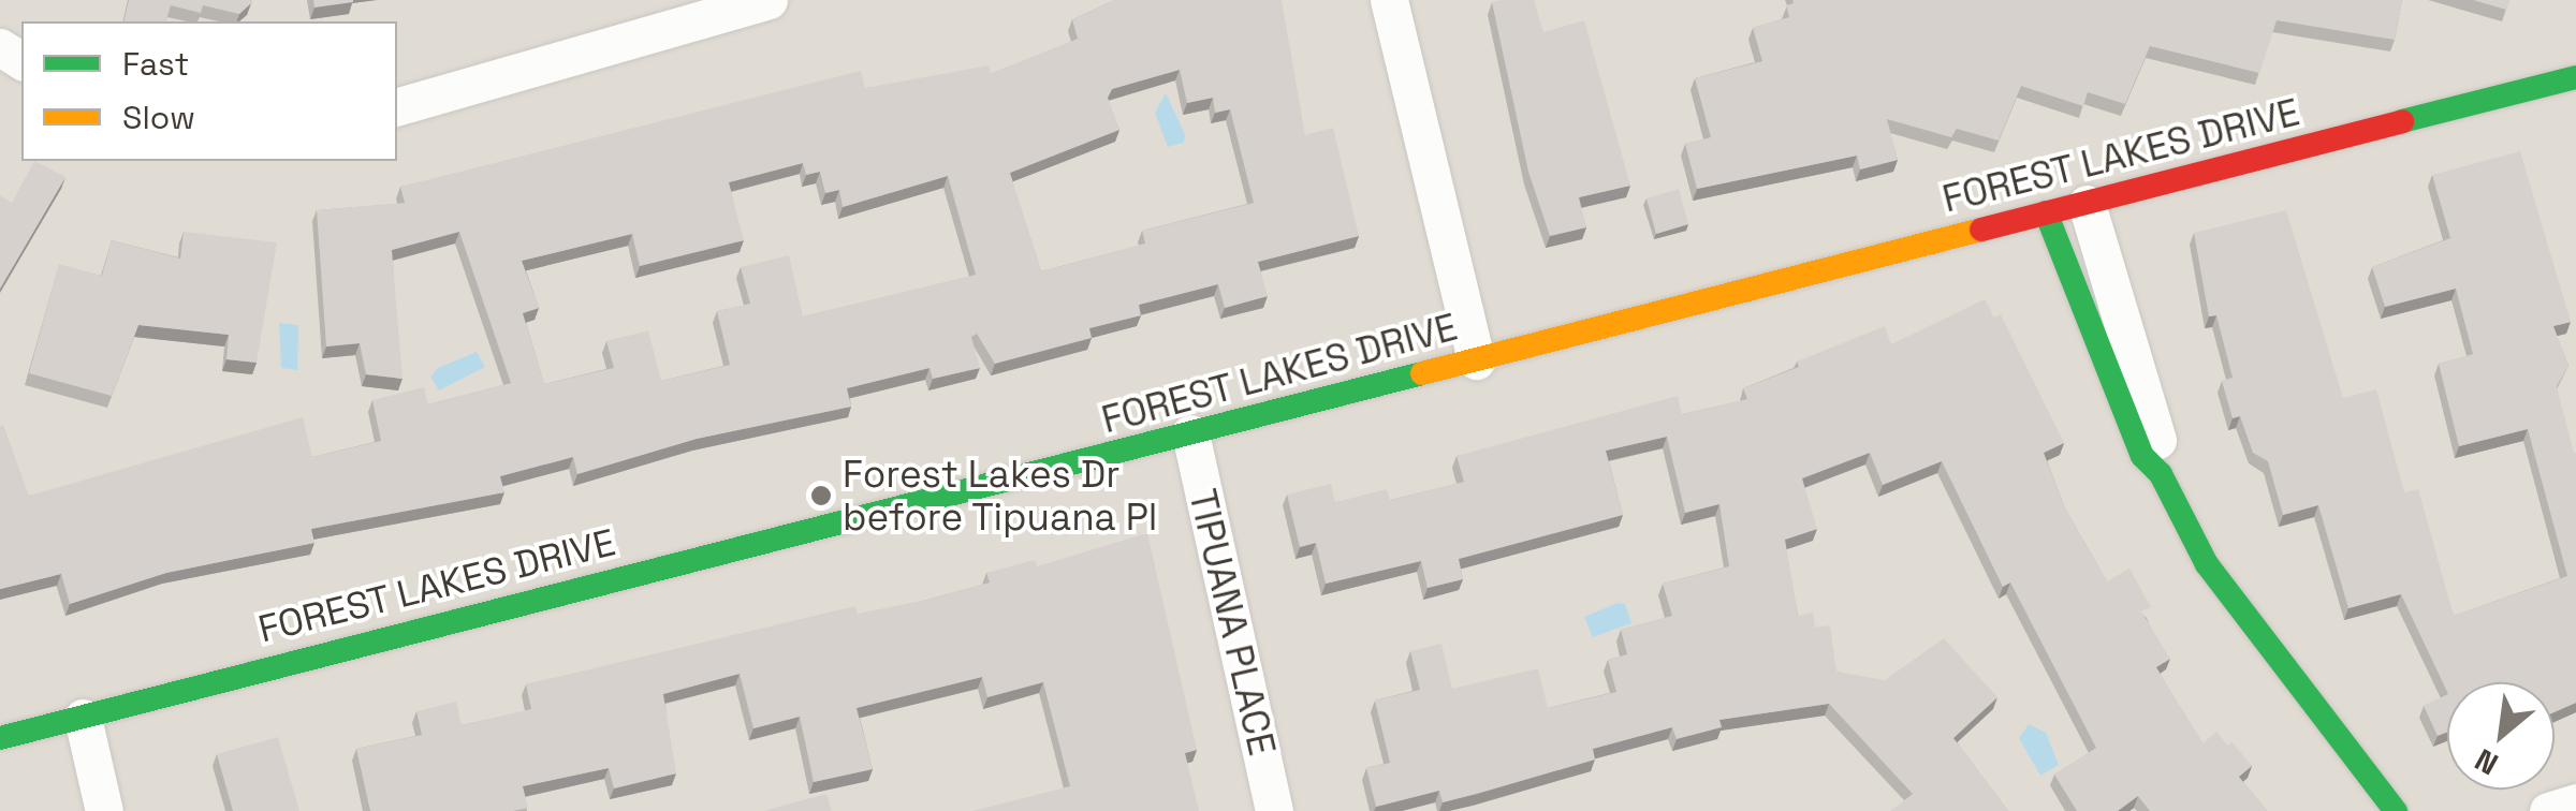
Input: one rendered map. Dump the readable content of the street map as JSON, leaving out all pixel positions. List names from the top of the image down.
{
  "streets": {
    "main road": ["FOREST LAKES DRIVE"],
    "street": ["TIPUANA PLACE"]
  },
  "crossings": [
    ["FOREST LAKES DRIVE", "TIPUANA PLACE"]
  ],
  "places": ["Forest Lakes Dr before Tipuana Pl"],
  "legend": ["Fast", "Slow"],
  "north": "bottom left"
}
